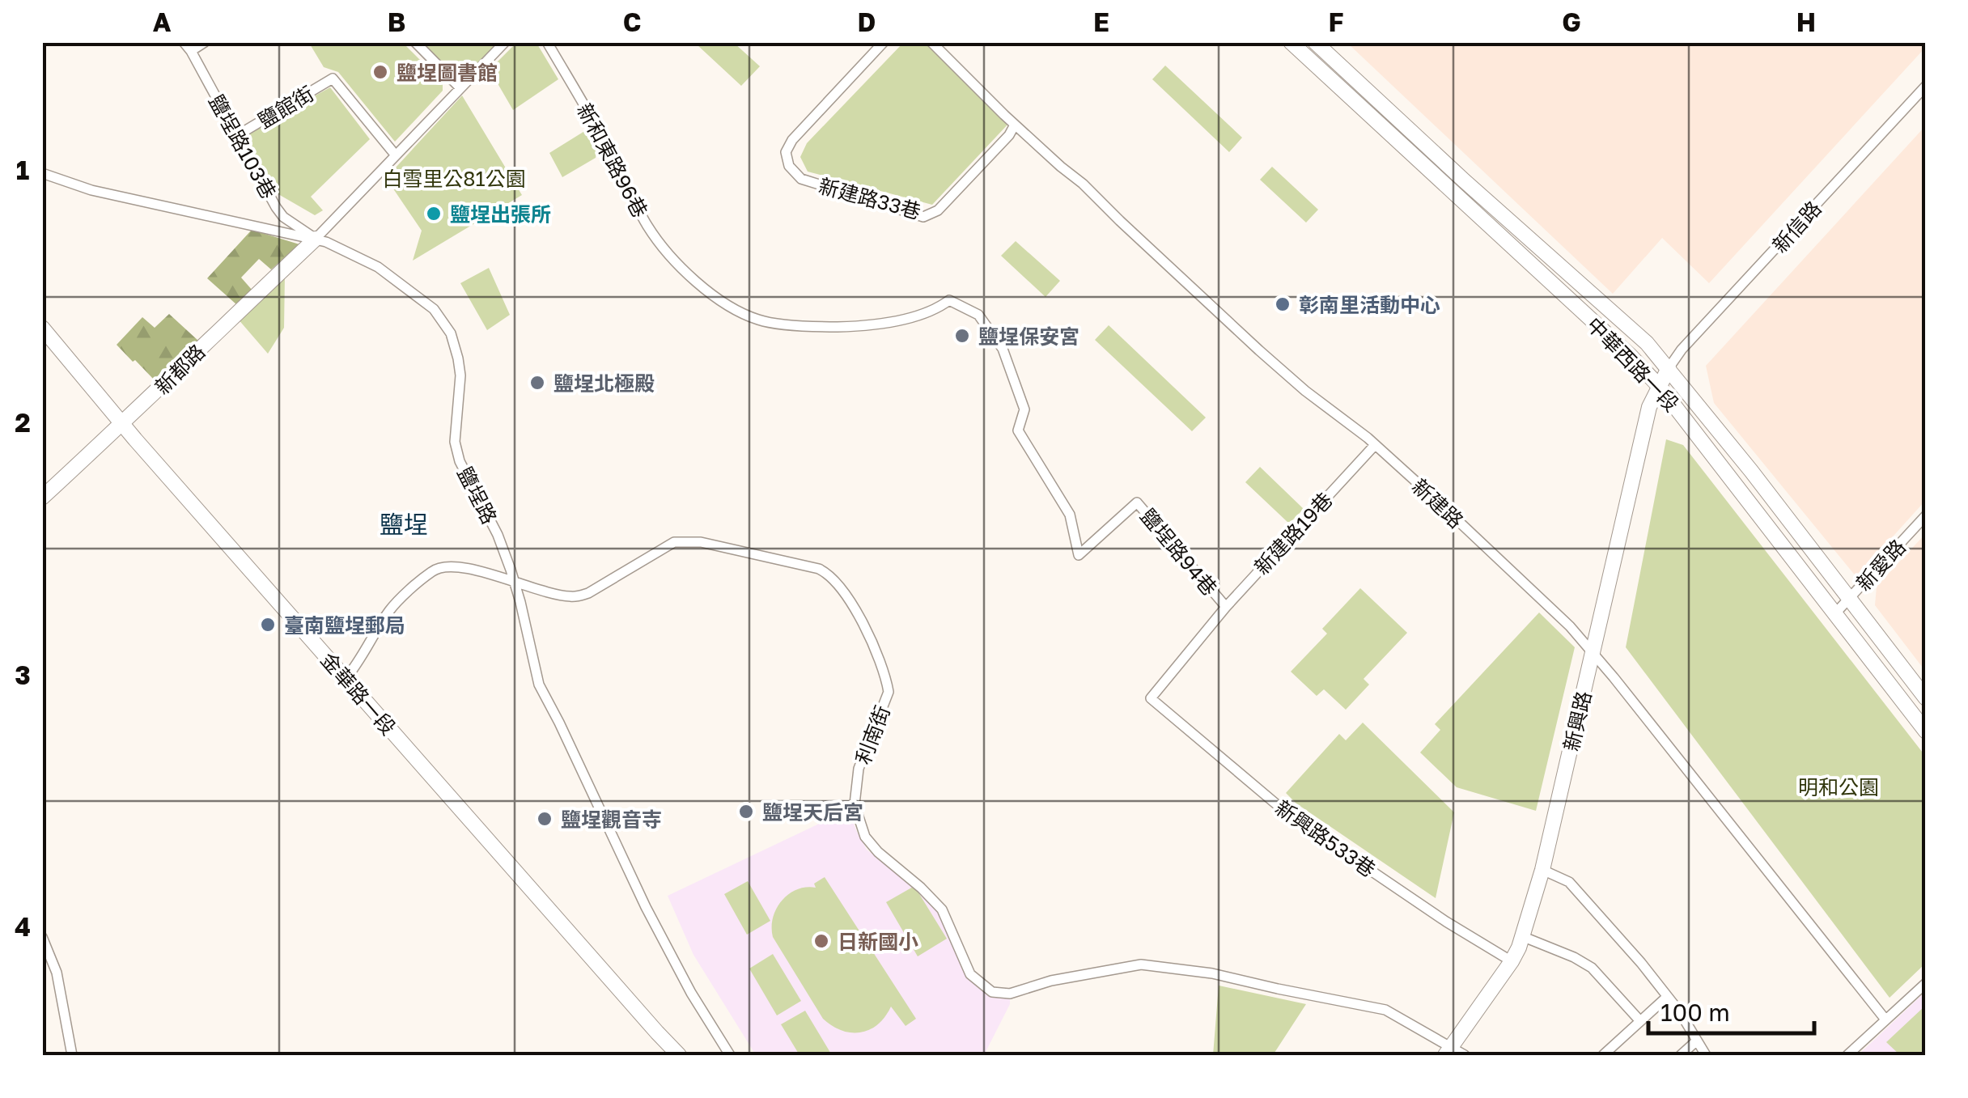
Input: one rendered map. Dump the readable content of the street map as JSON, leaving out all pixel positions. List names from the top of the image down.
{
  "streets": {
    "main road": [
      "中華西路一段",
      "新都路",
      "金華路一段",
      "新興路"
    ],
    "street": [
      "鹽館街",
      "鹽埕路103巷",
      "新和東路96巷",
      "新建路33巷",
      "新信路",
      "鹽埕路",
      "新建路",
      "新建路19巷",
      "鹽埕路94巷",
      "新愛路",
      "利南街",
      "新興路533巷"
    ]
  },
  "crossings": [
    ["鹽館街", "鹽埕路103巷"],
    ["鹽埕路103巷", "新都路"],
    ["鹽埕路103巷", "鹽埕路"],
    ["新和東路96巷", "鹽埕路94巷"],
    ["新建路33巷", "新建路"],
    ["新信路", "中華西路一段"],
    ["新信路", "新興路"],
    ["中華西路一段", "新愛路"],
    ["中華西路一段", "新興路"],
    ["新都路", "鹽埕路"],
    ["新都路", "金華路一段"],
    ["鹽埕路", "利南街"],
    ["新建路", "新建路19巷"],
    ["新建路", "新興路"],
    ["新建路19巷", "鹽埕路94巷"],
    ["新建路19巷", "新興路533巷"],
    ["金華路一段", "利南街"],
    ["新興路", "利南街"],
    ["新興路", "新興路533巷"]
  ],
  "districts": ["鹽埕"],
  "parks": ["白雪里公81公園", "明和公園"],
  "places": [
    "鹽埕圖書館",
    "鹽埕出張所",
    "彰南里活動中心",
    "鹽埕保安宮",
    "鹽埕北極殿",
    "臺南鹽埕郵局",
    "鹽埕天后宮",
    "鹽埕觀音寺",
    "日新國小"
  ],
  "scale_bar": "100 m",
  "grid": {
    "columns": [
      "A",
      "B",
      "C",
      "D",
      "E",
      "F",
      "G",
      "H"
    ],
    "rows": [
      "1",
      "2",
      "3",
      "4"
    ]
  }
}
